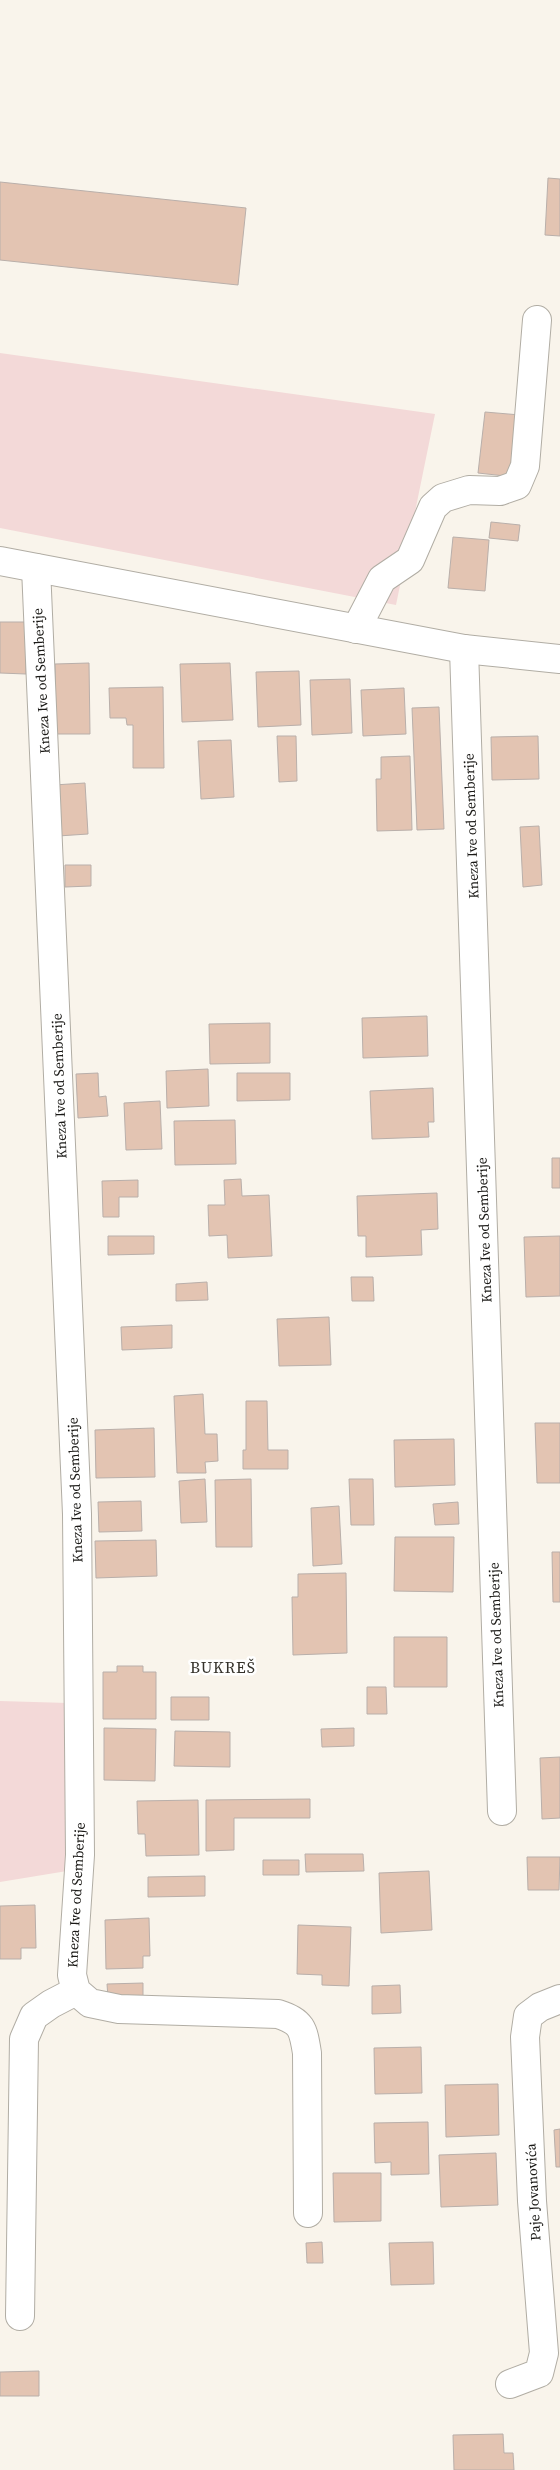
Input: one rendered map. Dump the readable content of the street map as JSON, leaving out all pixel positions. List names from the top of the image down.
{
  "streets": {
    "street": ["Kneza Ive od Semberije", "Paje Jovanovića"]
  },
  "districts": ["BUKREŠ"]
}
